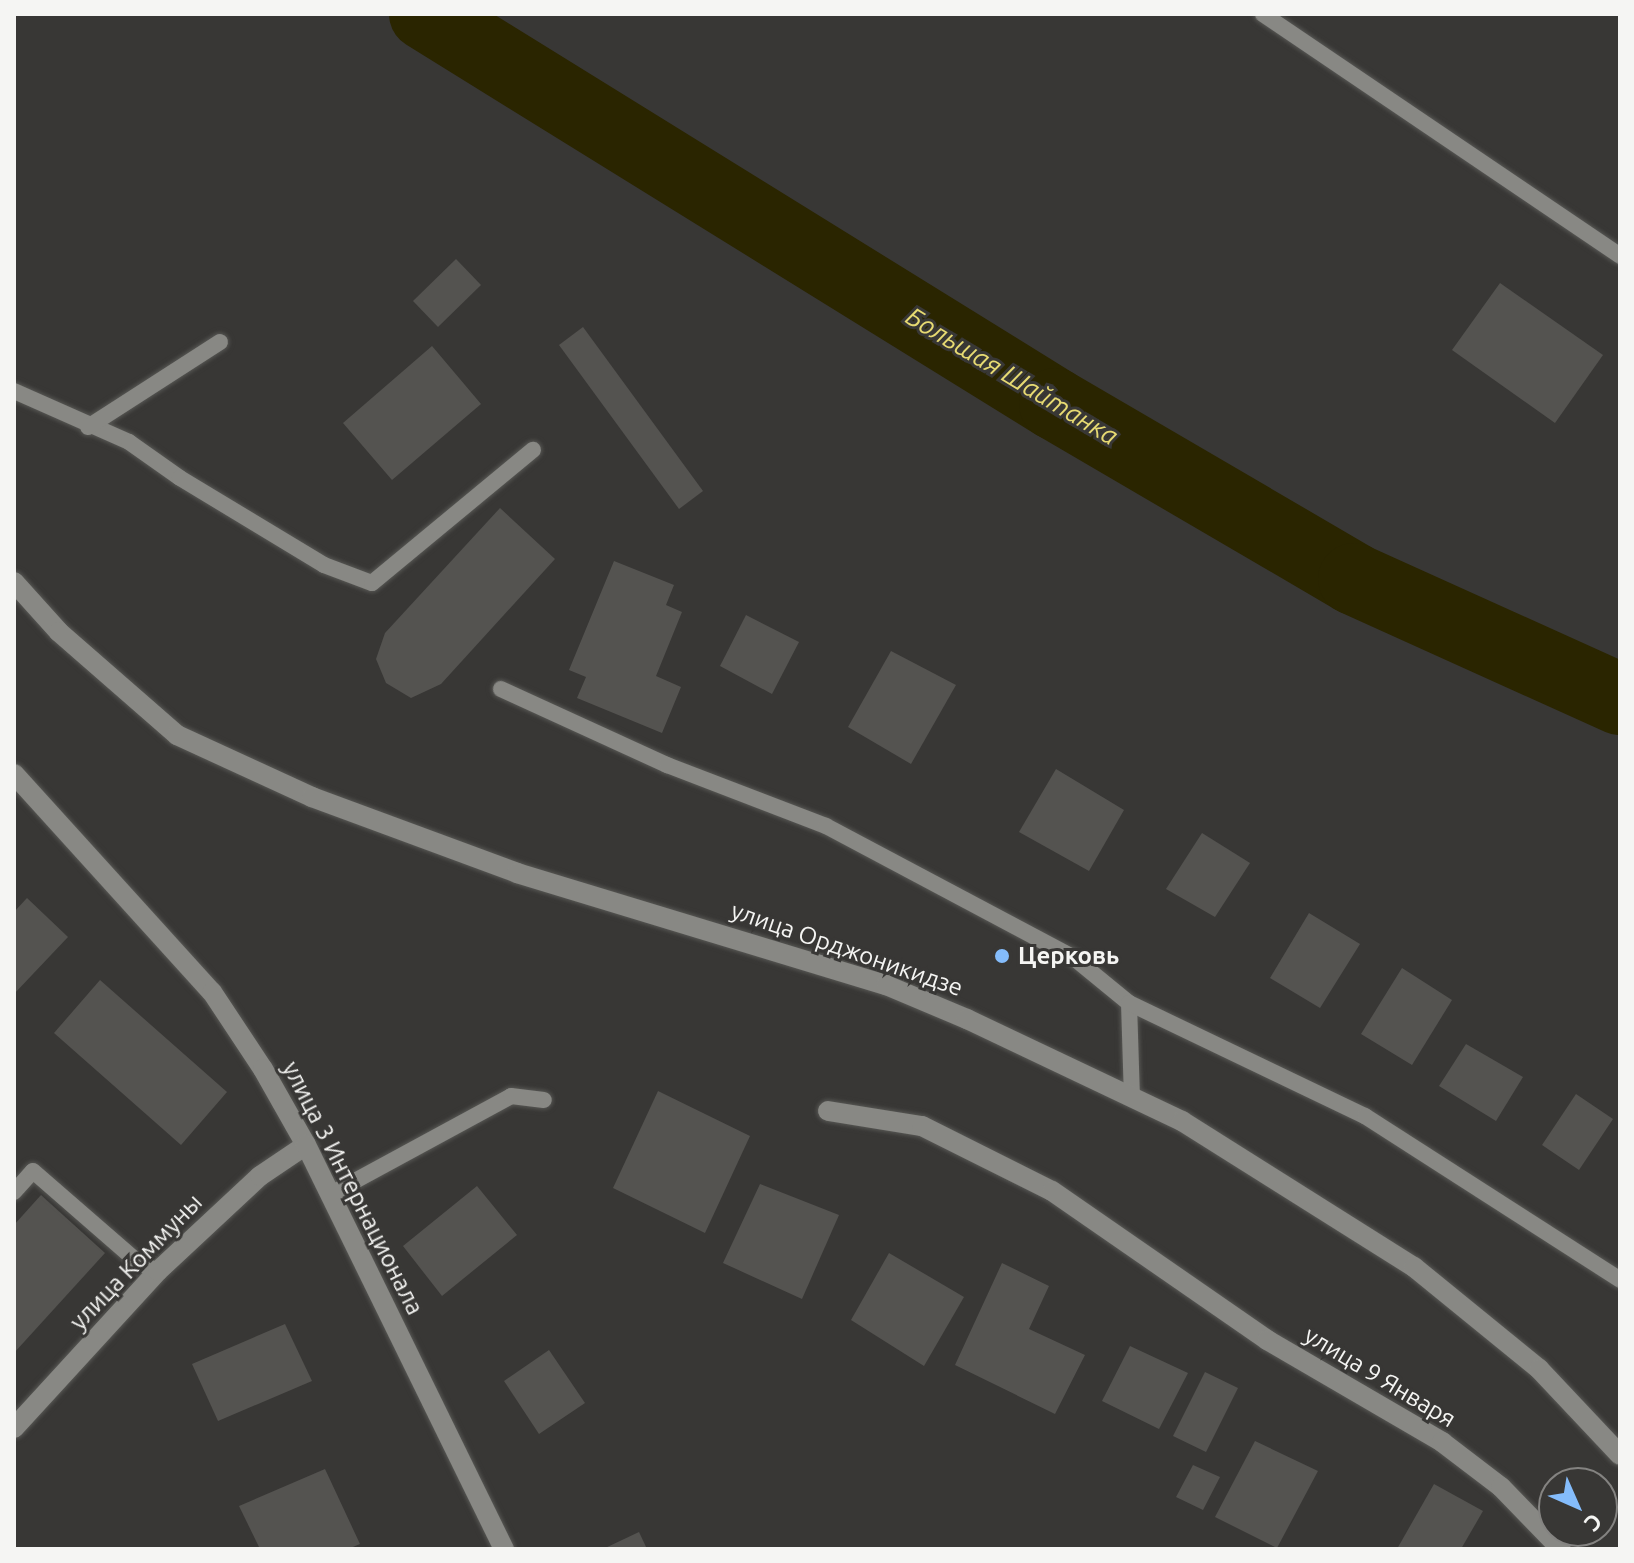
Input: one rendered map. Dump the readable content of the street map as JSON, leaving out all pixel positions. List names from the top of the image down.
{
  "streets": {
    "street": [
      "улица Орджоникидзе",
      "улица 3 Интернационала",
      "улица Коммуны",
      "улица 9 Января"
    ]
  },
  "crossings": [
    ["улица 3 Интернационала", "улица Коммуны"]
  ],
  "water": ["Большая Шайтанка"],
  "places": ["Церковь"],
  "north": "bottom right"
}
